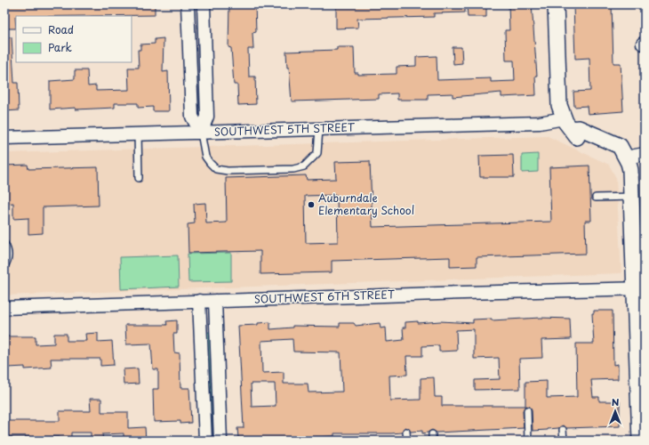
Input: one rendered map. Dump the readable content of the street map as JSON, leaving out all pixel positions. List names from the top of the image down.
{
  "streets": {
    "street": ["SOUTHWEST 5TH STREET", "SOUTHWEST 6TH STREET"]
  },
  "places": ["Auburndale Elementary School"],
  "legend": ["Road", "Park"],
  "north": "top"
}
